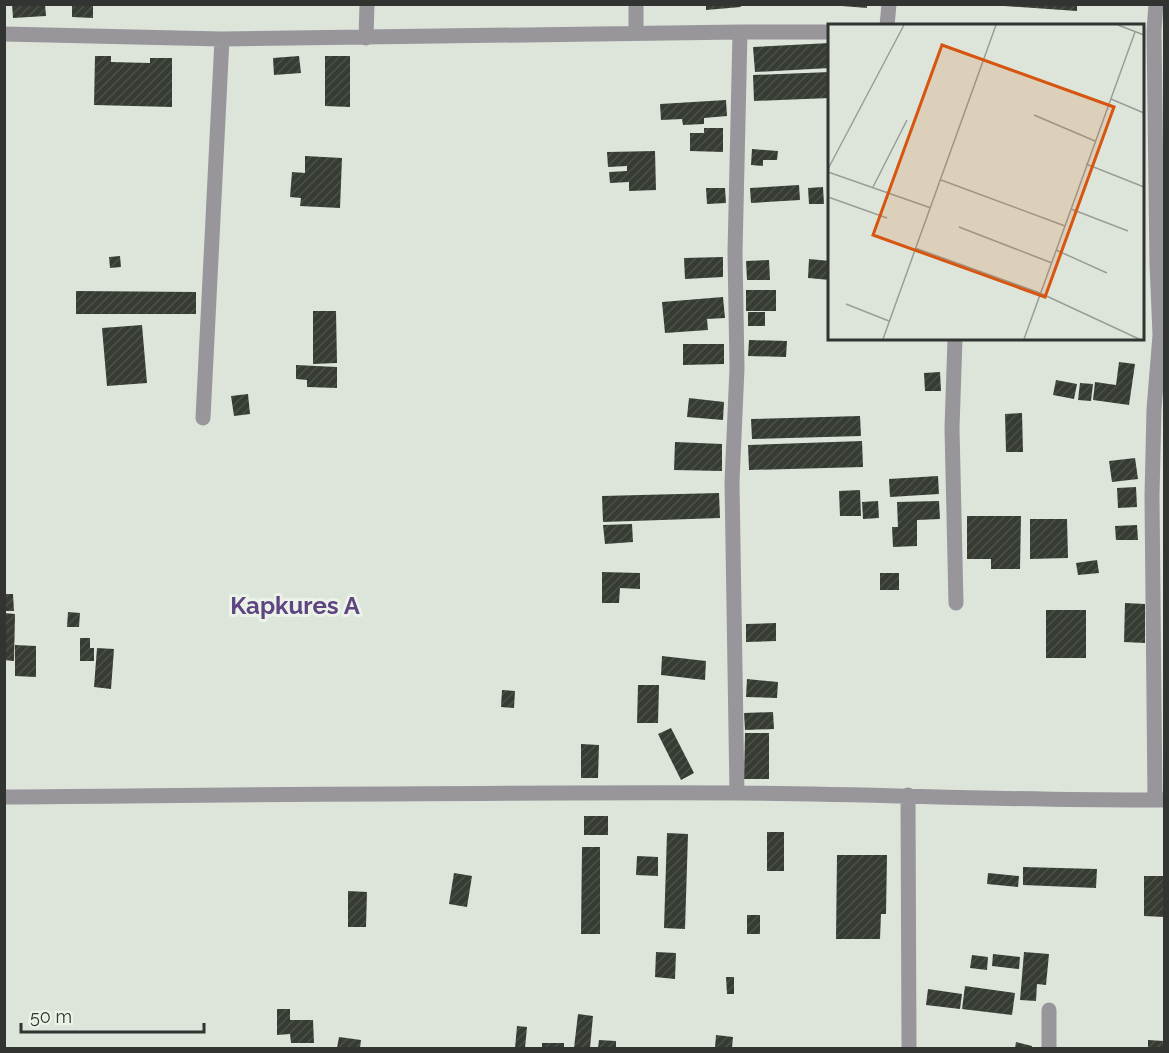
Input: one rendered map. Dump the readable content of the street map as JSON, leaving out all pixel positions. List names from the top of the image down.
{
  "districts": ["Kapkures A"],
  "scale_bar": "50 m"
}
